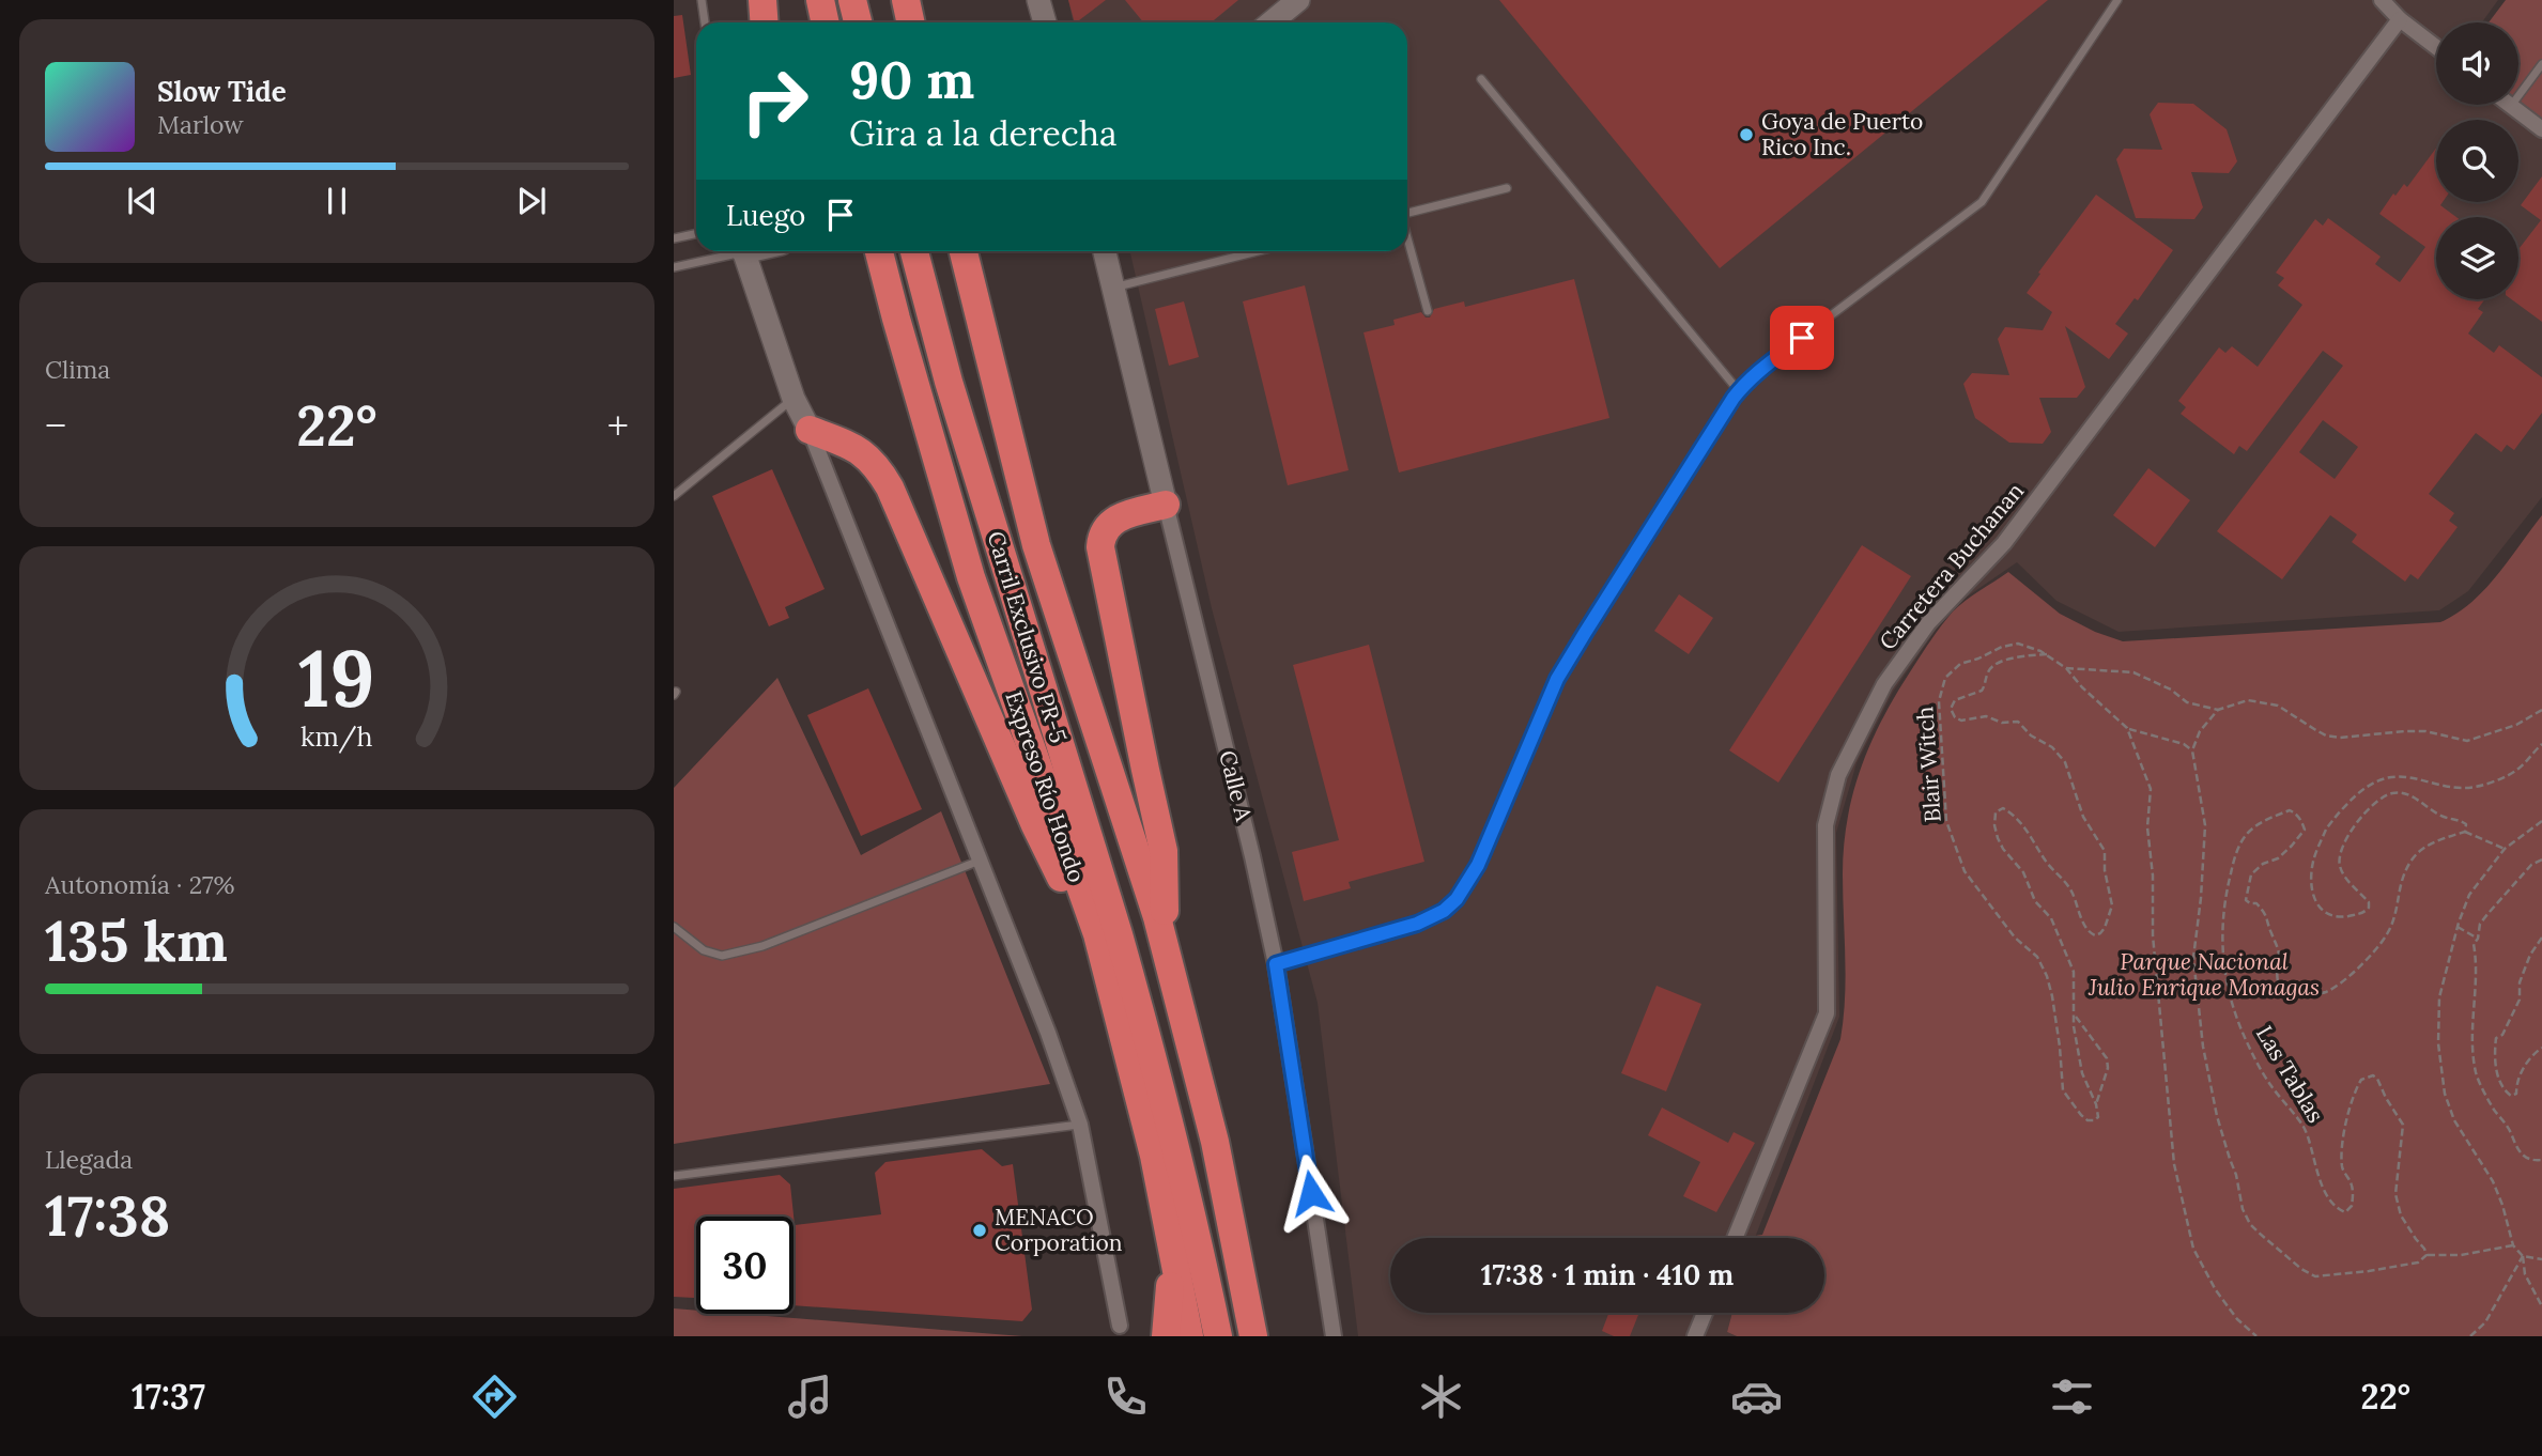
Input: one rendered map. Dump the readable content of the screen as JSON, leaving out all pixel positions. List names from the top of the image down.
{
  "streets": {
    "highway": ["Carril Exclusivo PR-5", "Expreso Río Hondo"],
    "street": ["Carretera Buchanan", "Calle A"],
    "path": ["Blair Witch", "Las Tablas"]
  },
  "parks": ["Parque Nacional Julio Enrique Monagas"],
  "places": ["Goya de Puerto Rico Inc.", "MENACO Corporation"],
  "page": {
    "turn": ["90 m", "Gira a la derecha"],
    "song": ["Slow Tide", "Marlow"],
    "then": "Luego",
    "tile": [
      "Clima",
      ["Autonomía · 27%", "135 km"],
      ["Llegada", "17:38"]
    ],
    "heat": ["−", "22°", "+"],
    "limit": "30",
    "trip": "17:38 · 1 min · 410 m",
    "tabs": ["17:37", "22°"],
    "gauge": ["19", "km/h"]
  }
}
